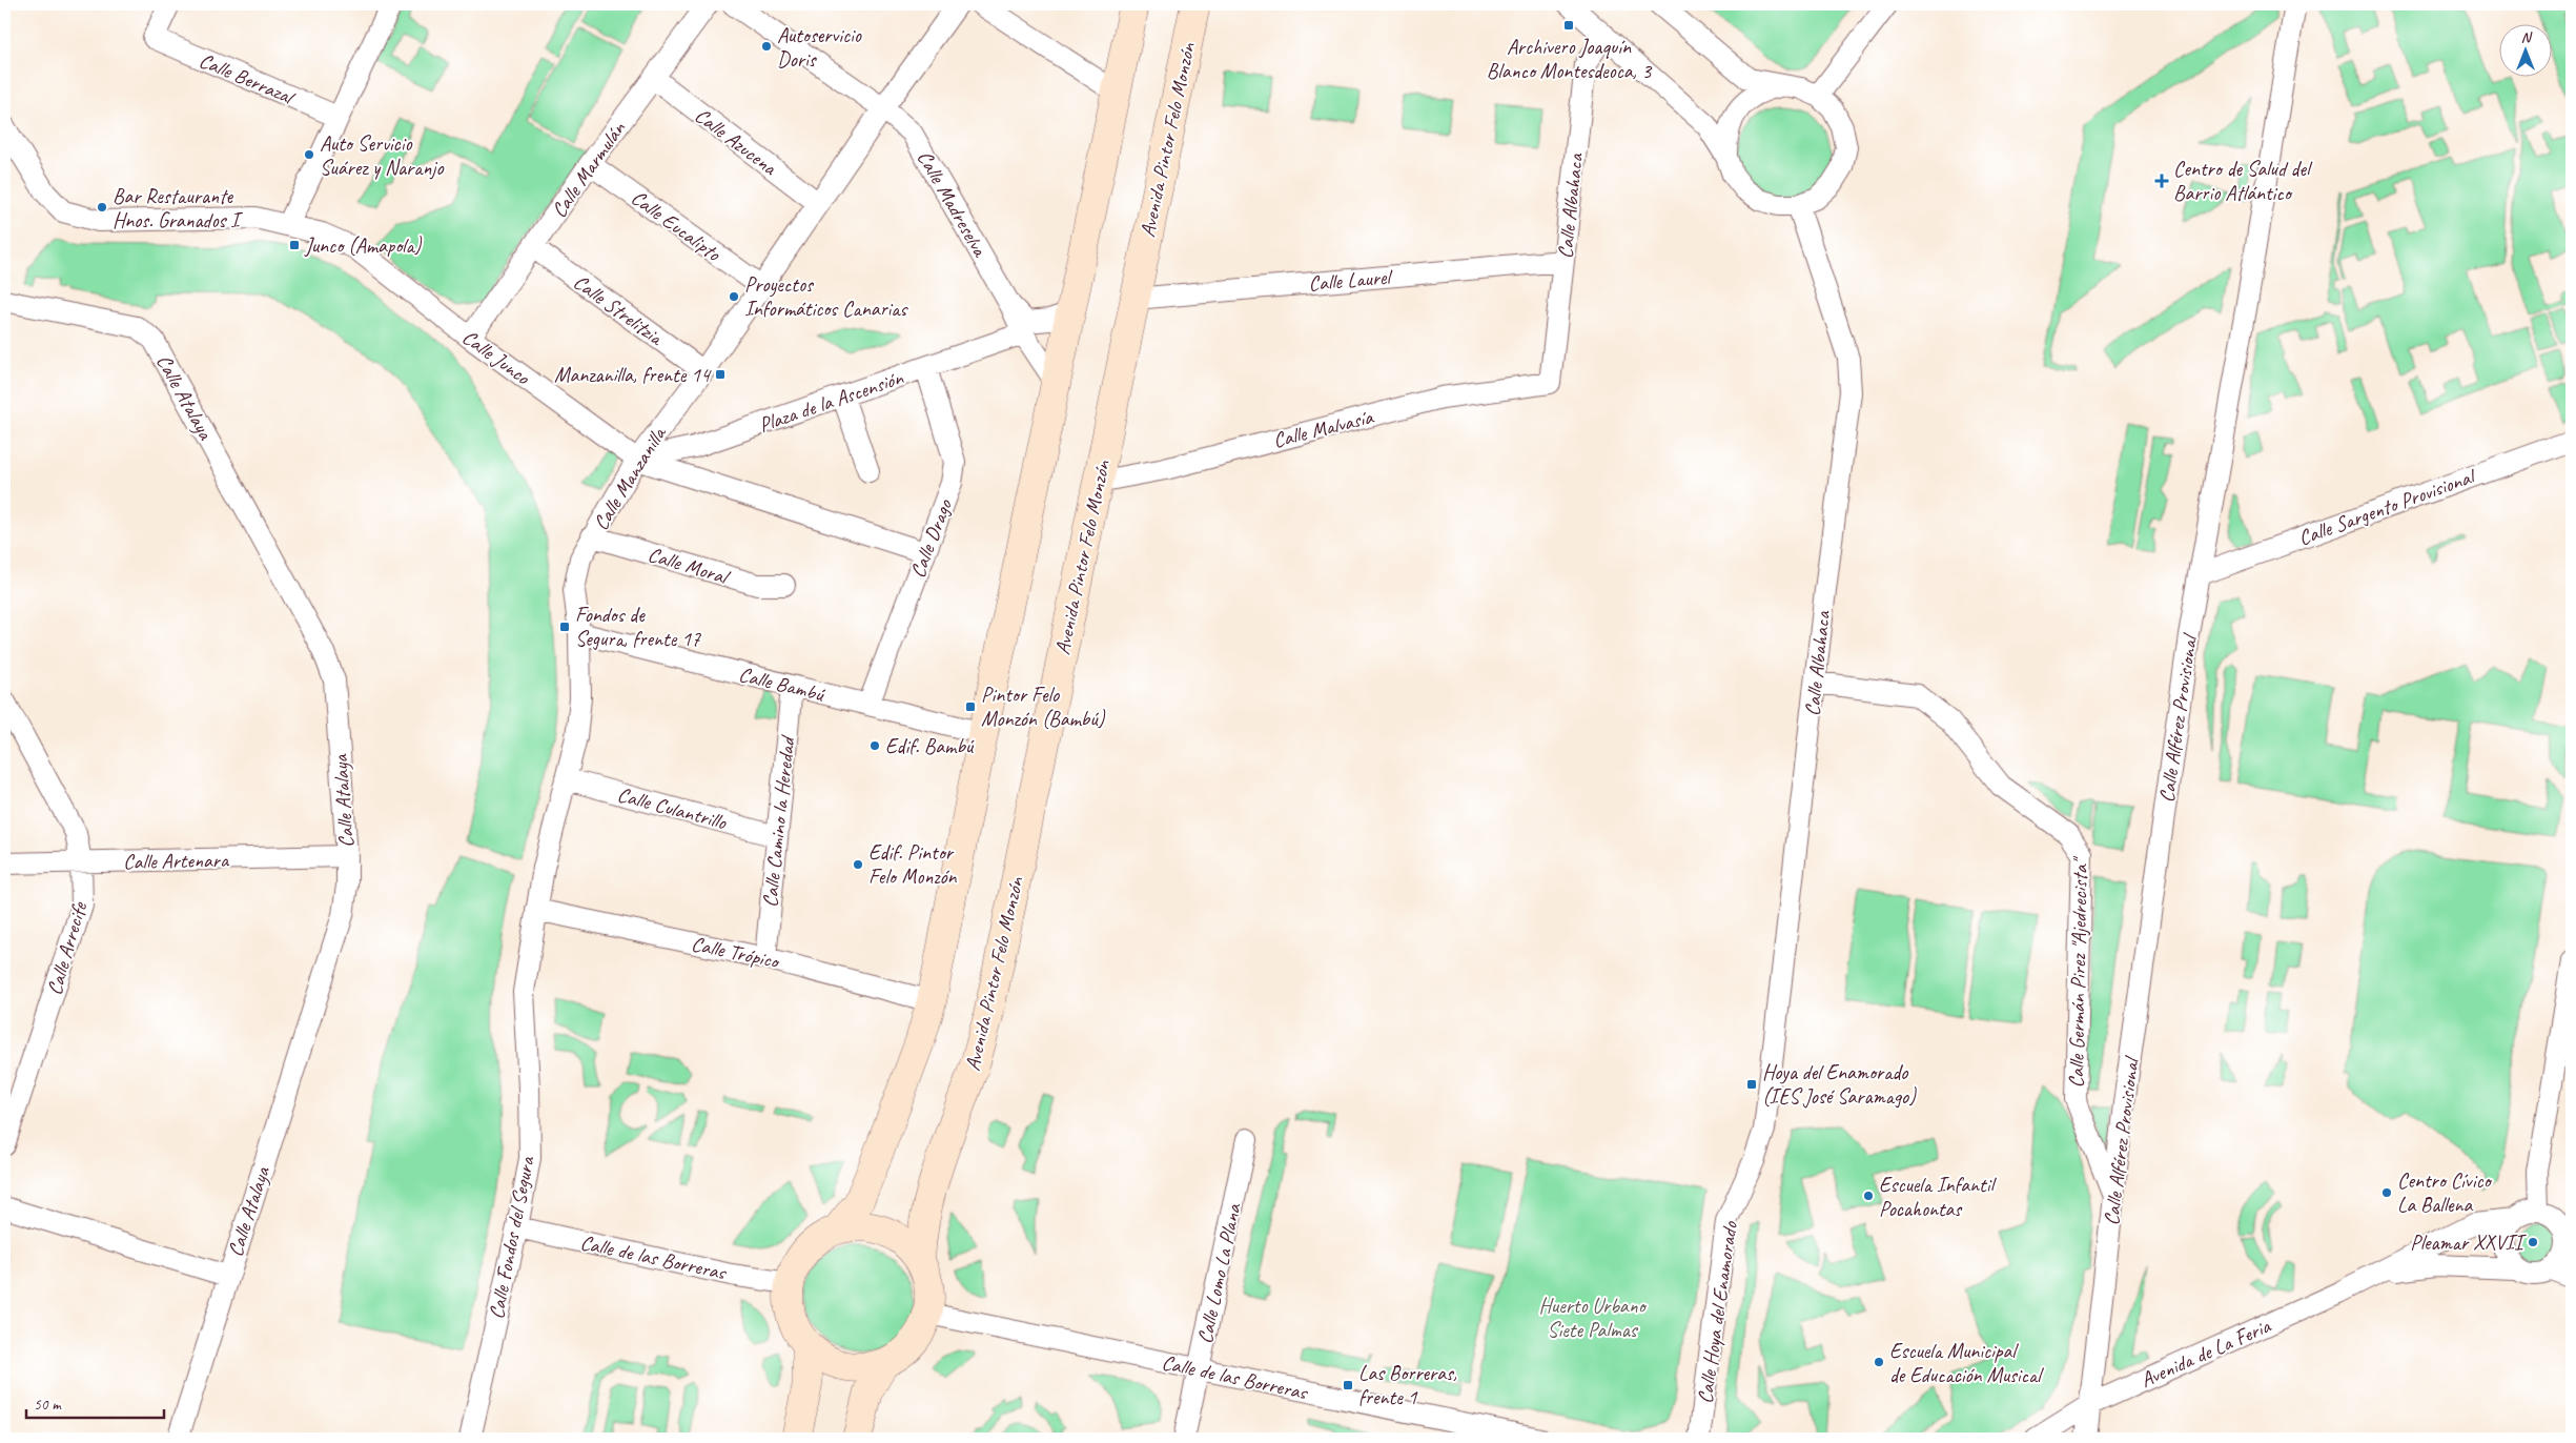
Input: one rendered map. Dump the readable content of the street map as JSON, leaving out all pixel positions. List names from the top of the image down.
{
  "streets": {
    "street": [
      "Calle Berrazal",
      "Avenida Pintor Felo Monzón",
      "Calle Azucena",
      "Calle Marmulán",
      "Calle Madreselva",
      "Calle Albahaca",
      "Calle Eucalipto",
      "Calle Laurel",
      "Calle Strelitzia",
      "Calle Junco",
      "Calle Atalaya",
      "Plaza de la Ascensión",
      "Calle Malvasía",
      "Calle Manzanilla",
      "Calle Sargento Provisional",
      "Calle Drago",
      "Calle Moral",
      "Calle Bambú",
      "Calle Alférez Provisional",
      "Calle Culantrillo",
      "Calle Camino la Heredad",
      "Calle Artenara",
      "Calle Arrecife",
      "Calle Trópico",
      "Calle Germán Pirez \"Ajedrecista\"",
      "Calle Fondos del Segura",
      "Calle de las Borreras",
      "Calle Lomo La Plana",
      "Calle Hoya del Enamorado",
      "Avenida de La Feria"
    ]
  },
  "crossings": [
    ["Avenida Pintor Felo Monzón", "Calle Laurel"],
    ["Avenida Pintor Felo Monzón", "Calle Malvasía"],
    ["Avenida Pintor Felo Monzón", "Calle de las Borreras"],
    ["Calle Azucena", "Calle Marmulán"],
    ["Calle Azucena", "Calle Manzanilla"],
    ["Calle Marmulán", "Calle Eucalipto"],
    ["Calle Marmulán", "Calle Strelitzia"],
    ["Calle Marmulán", "Calle Junco"],
    ["Calle Madreselva", "Plaza de la Ascensión"],
    ["Calle Madreselva", "Calle Manzanilla"],
    ["Calle Albahaca", "Calle Laurel"],
    ["Calle Albahaca", "Calle Malvasía"],
    ["Calle Albahaca", "Calle Germán Pirez \"Ajedrecista\""],
    ["Calle Albahaca", "Calle Hoya del Enamorado"],
    ["Calle Eucalipto", "Calle Manzanilla"],
    ["Calle Strelitzia", "Calle Manzanilla"],
    ["Calle Junco", "Plaza de la Ascensión"],
    ["Calle Junco", "Calle Manzanilla"],
    ["Calle Junco", "Calle Drago"],
    ["Calle Atalaya", "Calle Artenara"],
    ["Plaza de la Ascensión", "Calle Manzanilla"],
    ["Plaza de la Ascensión", "Calle Drago"],
    ["Calle Manzanilla", "Calle Moral"],
    ["Calle Manzanilla", "Calle Bambú"],
    ["Calle Manzanilla", "Calle Culantrillo"],
    ["Calle Manzanilla", "Calle Trópico"],
    ["Calle Manzanilla", "Calle Fondos del Segura"],
    ["Calle Sargento Provisional", "Calle Alférez Provisional"],
    ["Calle Drago", "Calle Bambú"],
    ["Calle Bambú", "Calle Camino la Heredad"],
    ["Calle Alférez Provisional", "Calle Germán Pirez \"Ajedrecista\""],
    ["Calle Alférez Provisional", "Avenida de La Feria"],
    ["Calle Culantrillo", "Calle Camino la Heredad"],
    ["Calle Camino la Heredad", "Calle Trópico"],
    ["Calle Artenara", "Calle Arrecife"],
    ["Calle Trópico", "Calle Fondos del Segura"],
    ["Calle Fondos del Segura", "Calle de las Borreras"],
    ["Calle de las Borreras", "Calle Lomo La Plana"]
  ],
  "parks": ["Huerto Urbano Siete Palmas"],
  "places": {
    "transit": [
      "Archivero Joaquín Blanco Montesdeoca, 3",
      "Junco (Amapola)",
      "Manzanilla, frente 14",
      "Fondos de Segura, frente 17",
      "Pintor Felo Monzón (Bambú)",
      "Hoya del Enamorado (IES José Saramago)",
      "Las Borreras, frente 1"
    ],
    "other": [
      "Autoservicio Doris",
      "Auto Servicio Suárez y Naranjo",
      "Bar Restaurante Hnos. Granados I",
      "Proyectos Informáticos Canarias",
      "Edif. Bambú",
      "Edif. Pintor Felo Monzón",
      "Centro Cívico La Ballena",
      "Escuela Infantil Pocahontas",
      "Pleamar XXVII",
      "Escuela Municipal de Educación Musical"
    ],
    "health": ["Centro de Salud del Barrio Atlántico"]
  },
  "scale_bar": "50 m",
  "north": "top"
}
